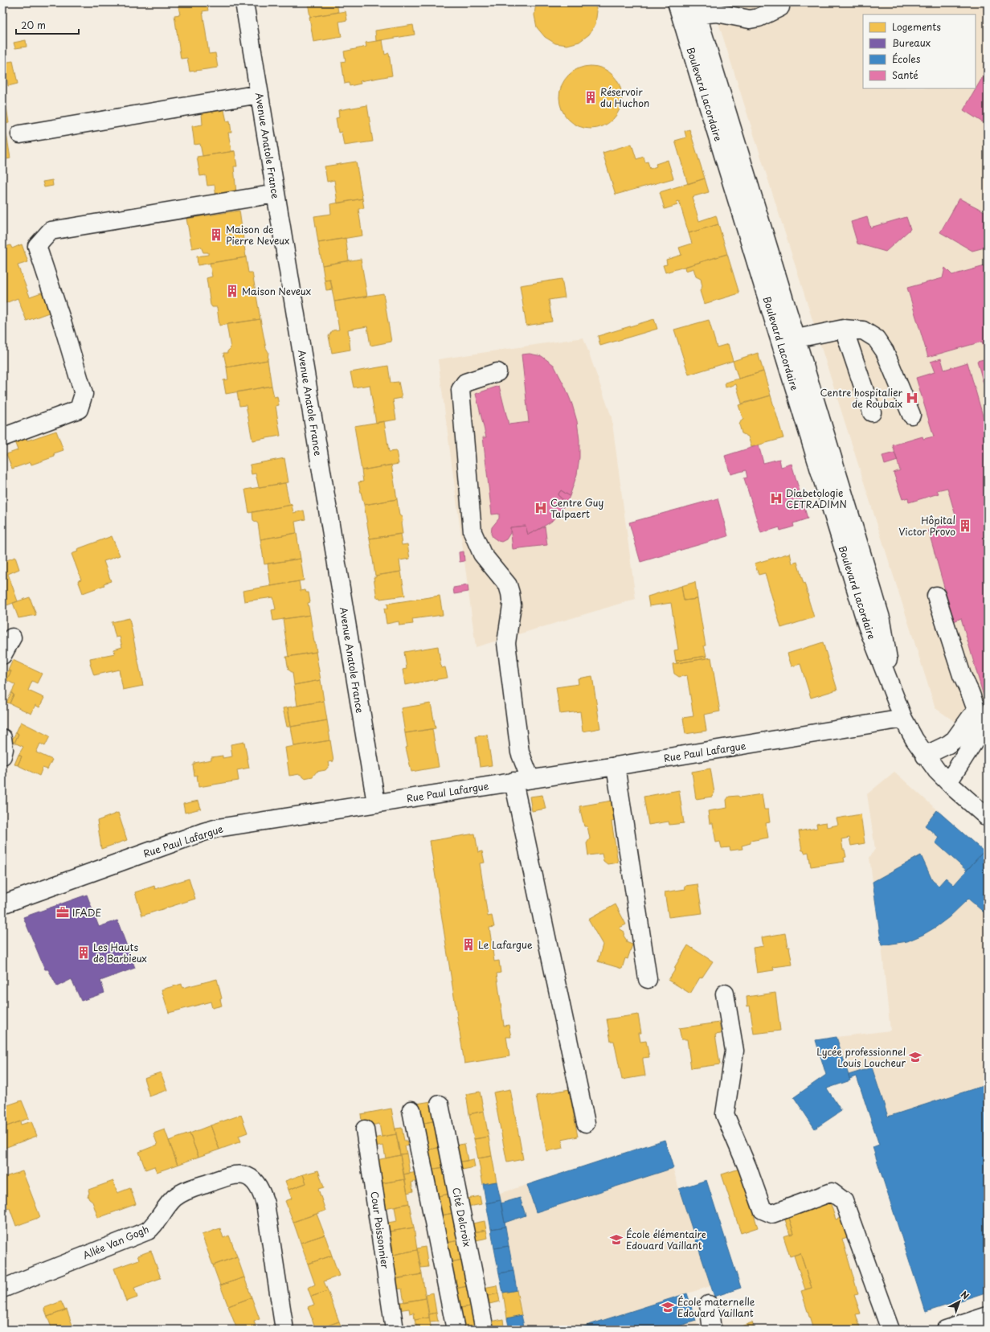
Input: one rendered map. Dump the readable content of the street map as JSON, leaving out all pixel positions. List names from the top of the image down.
{
  "streets": {
    "street": [
      "Boulevard Lacordaire",
      "Avenue Anatole France",
      "Rue Paul Lafargue",
      "Cité Delcroix",
      "Cour Poissonnier",
      "Allée Van Gogh"
    ]
  },
  "crossings": [
    ["Boulevard Lacordaire", "Rue Paul Lafargue"],
    ["Avenue Anatole France", "Rue Paul Lafargue"]
  ],
  "places": {
    "building": [
      "Réservoir du Huchon",
      "Maison de Pierre Neveux",
      "Maison Neveux",
      "Hôpital Victor Provo",
      "Le Lafargue",
      "Les Hauts de Barbieux"
    ],
    "hospital": ["Centre hospitalier de Roubaix", "Diabetologie CETRADIMN", "Centre Guy Talpaert"],
    "office": ["IFADE"],
    "school or university": ["Lycée professionnel Louis Loucheur", "École élémentaire Edouard Vaillant", "École maternelle Edouard Vaillant"]
  },
  "legend": [
    "Logements",
    "Bureaux",
    "Écoles",
    "Santé"
  ],
  "scale_bar": "20 m",
  "north": "top right"
}
